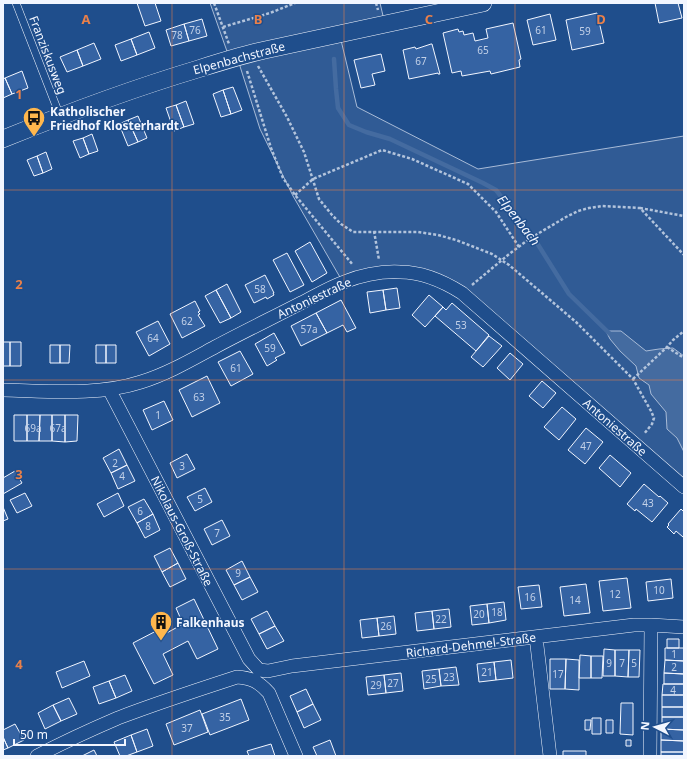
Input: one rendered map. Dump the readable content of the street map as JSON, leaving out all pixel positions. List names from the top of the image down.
{
  "streets": {
    "street": [
      "Elpenbachstraße",
      "Antoniestraße",
      "Nikolaus-Groß-Straße",
      "Richard-Dehmel-Straße"
    ],
    "lane": ["Franziskusweg"]
  },
  "crossings": [
    ["Franziskusweg", "Elpenbachstraße"],
    ["Antoniestraße", "Nikolaus-Groß-Straße"],
    ["Nikolaus-Groß-Straße", "Richard-Dehmel-Straße"]
  ],
  "water": ["Elpenbach"],
  "places": {
    "bus stop": ["Katholischer Friedhof Klosterhardt"],
    "building": ["Falkenhaus"]
  },
  "house_numbers": [
    "76",
    "61",
    "59",
    "78",
    "65",
    "67",
    "58",
    "62",
    "53",
    "57a",
    "64",
    "59",
    "61",
    "63",
    "1",
    "69a",
    "67a",
    "47",
    "2",
    "3",
    "4",
    "5",
    "43",
    "6",
    "8",
    "7",
    "9",
    "10",
    "12",
    "16",
    "14",
    "18",
    "20",
    "22",
    "26",
    "1",
    "9",
    "7",
    "5",
    "2",
    "21",
    "17",
    "23",
    "25",
    "27",
    "29",
    "4",
    "35",
    "37"
  ],
  "scale_bar": "50 m",
  "north": "left",
  "grid": {
    "columns": [
      "A",
      "B",
      "C",
      "D"
    ],
    "rows": [
      "1",
      "2",
      "3",
      "4"
    ]
  }
}
